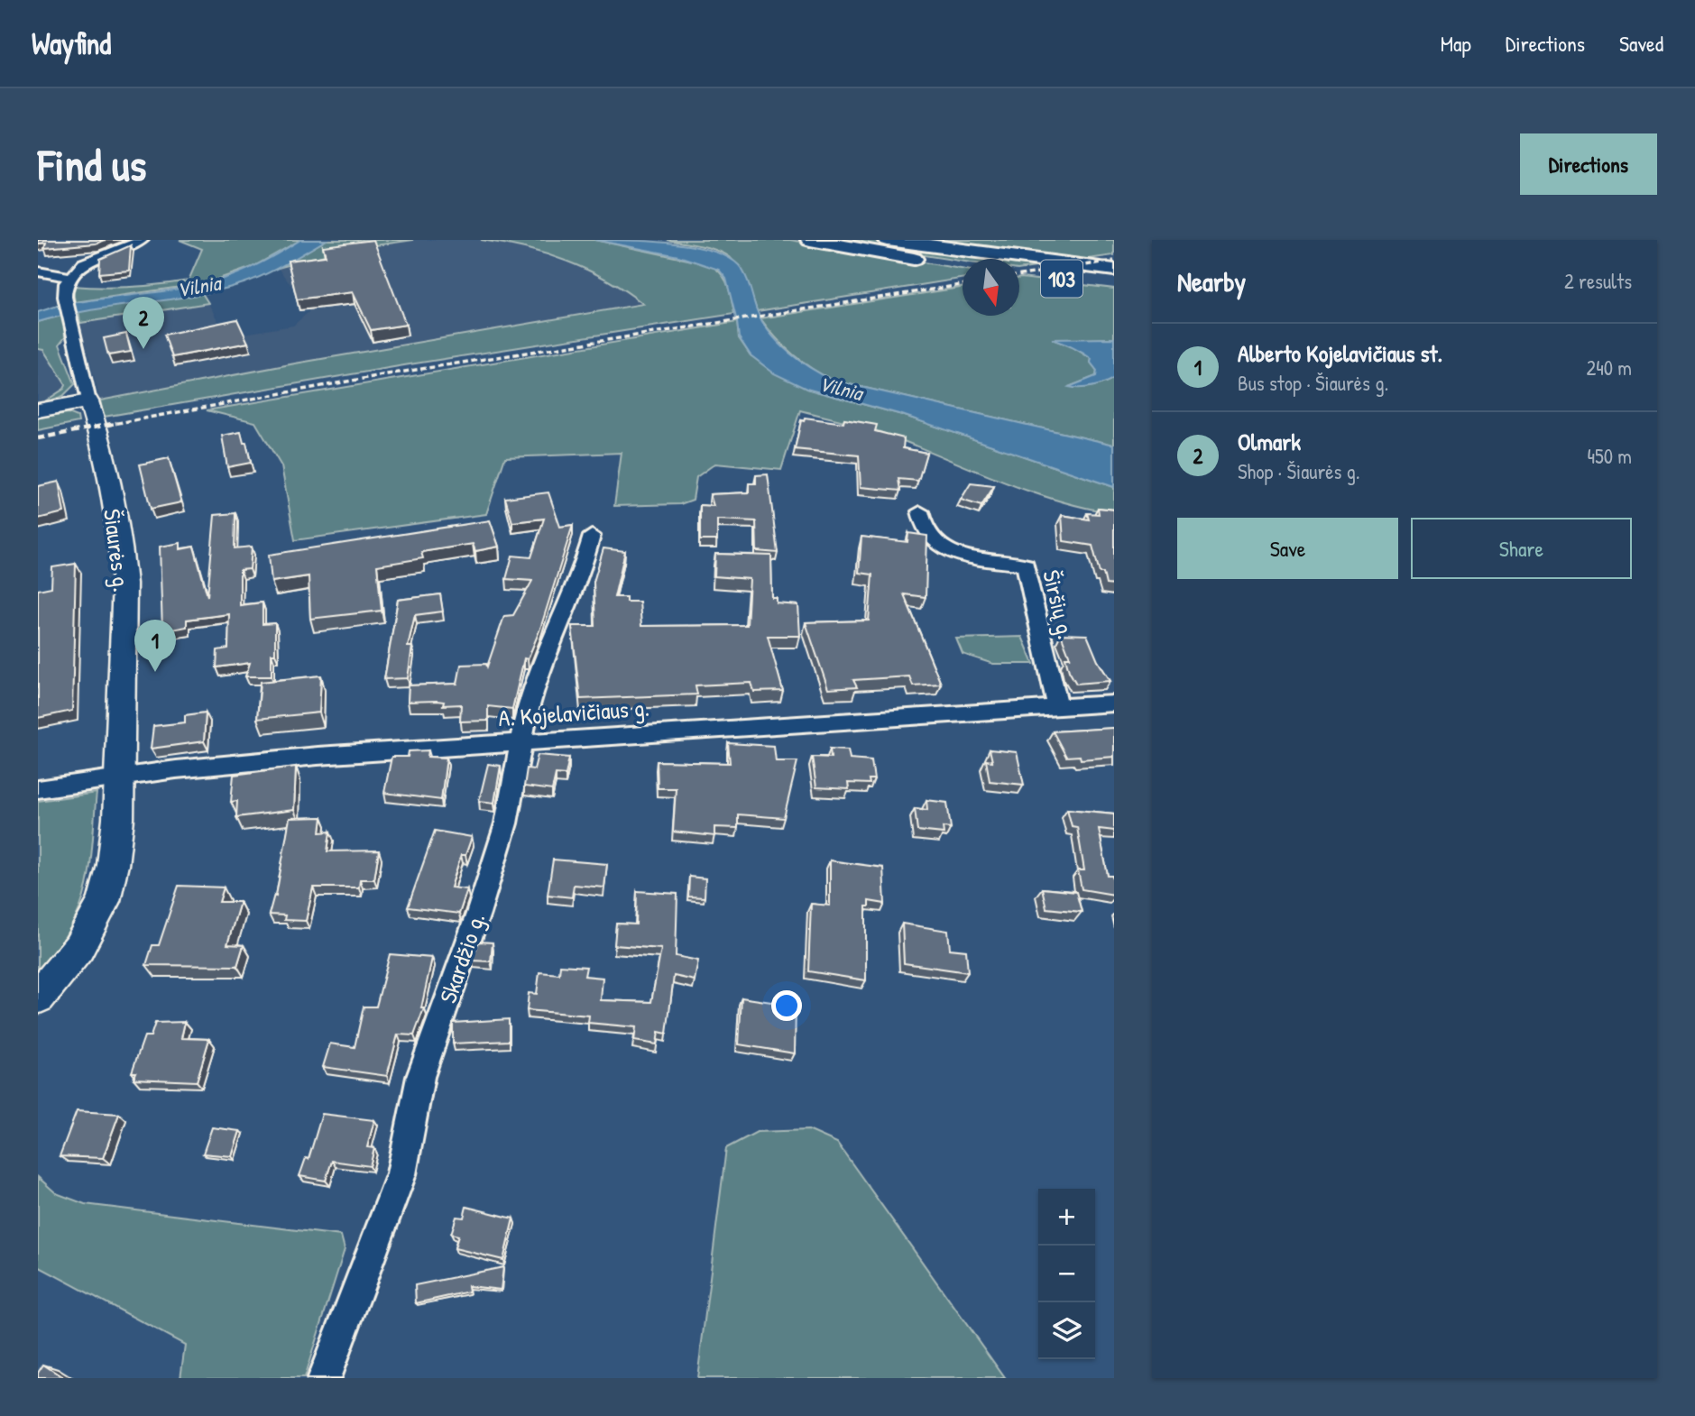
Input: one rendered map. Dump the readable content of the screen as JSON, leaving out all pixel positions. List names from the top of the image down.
{
  "streets": {
    "main road": ["103", "Šiaurės g."],
    "street": ["Širšių g.", "A. Kojelavičiaus g.", "Skardžio g."]
  },
  "crossings": [
    ["Šiaurės g.", "A. Kojelavičiaus g."],
    ["Širšių g.", "A. Kojelavičiaus g."],
    ["A. Kojelavičiaus g.", "Skardžio g."]
  ],
  "water": ["Vilnia"],
  "north": "bottom",
  "page": {
    "header": "Wayfind",
    "nav": ["Map", "Directions", "Saved"],
    "buttons": [
      "Directions",
      ["Save", "Share"]
    ],
    "title": "Find us",
    "heading": ["Nearby", "2 results"],
    "pins": ["2", "1"],
    "list": [
      {
        "mark": "1",
        "name": "Alberto Kojelavičiaus st.",
        "note": "Bus stop · Šiaurės g.",
        "value": "240 m"
      },
      {
        "mark": "2",
        "name": "Olmark",
        "note": "Shop · Šiaurės g.",
        "value": "450 m"
      }
    ],
    "map_buttons": ["+", "−"]
  }
}
